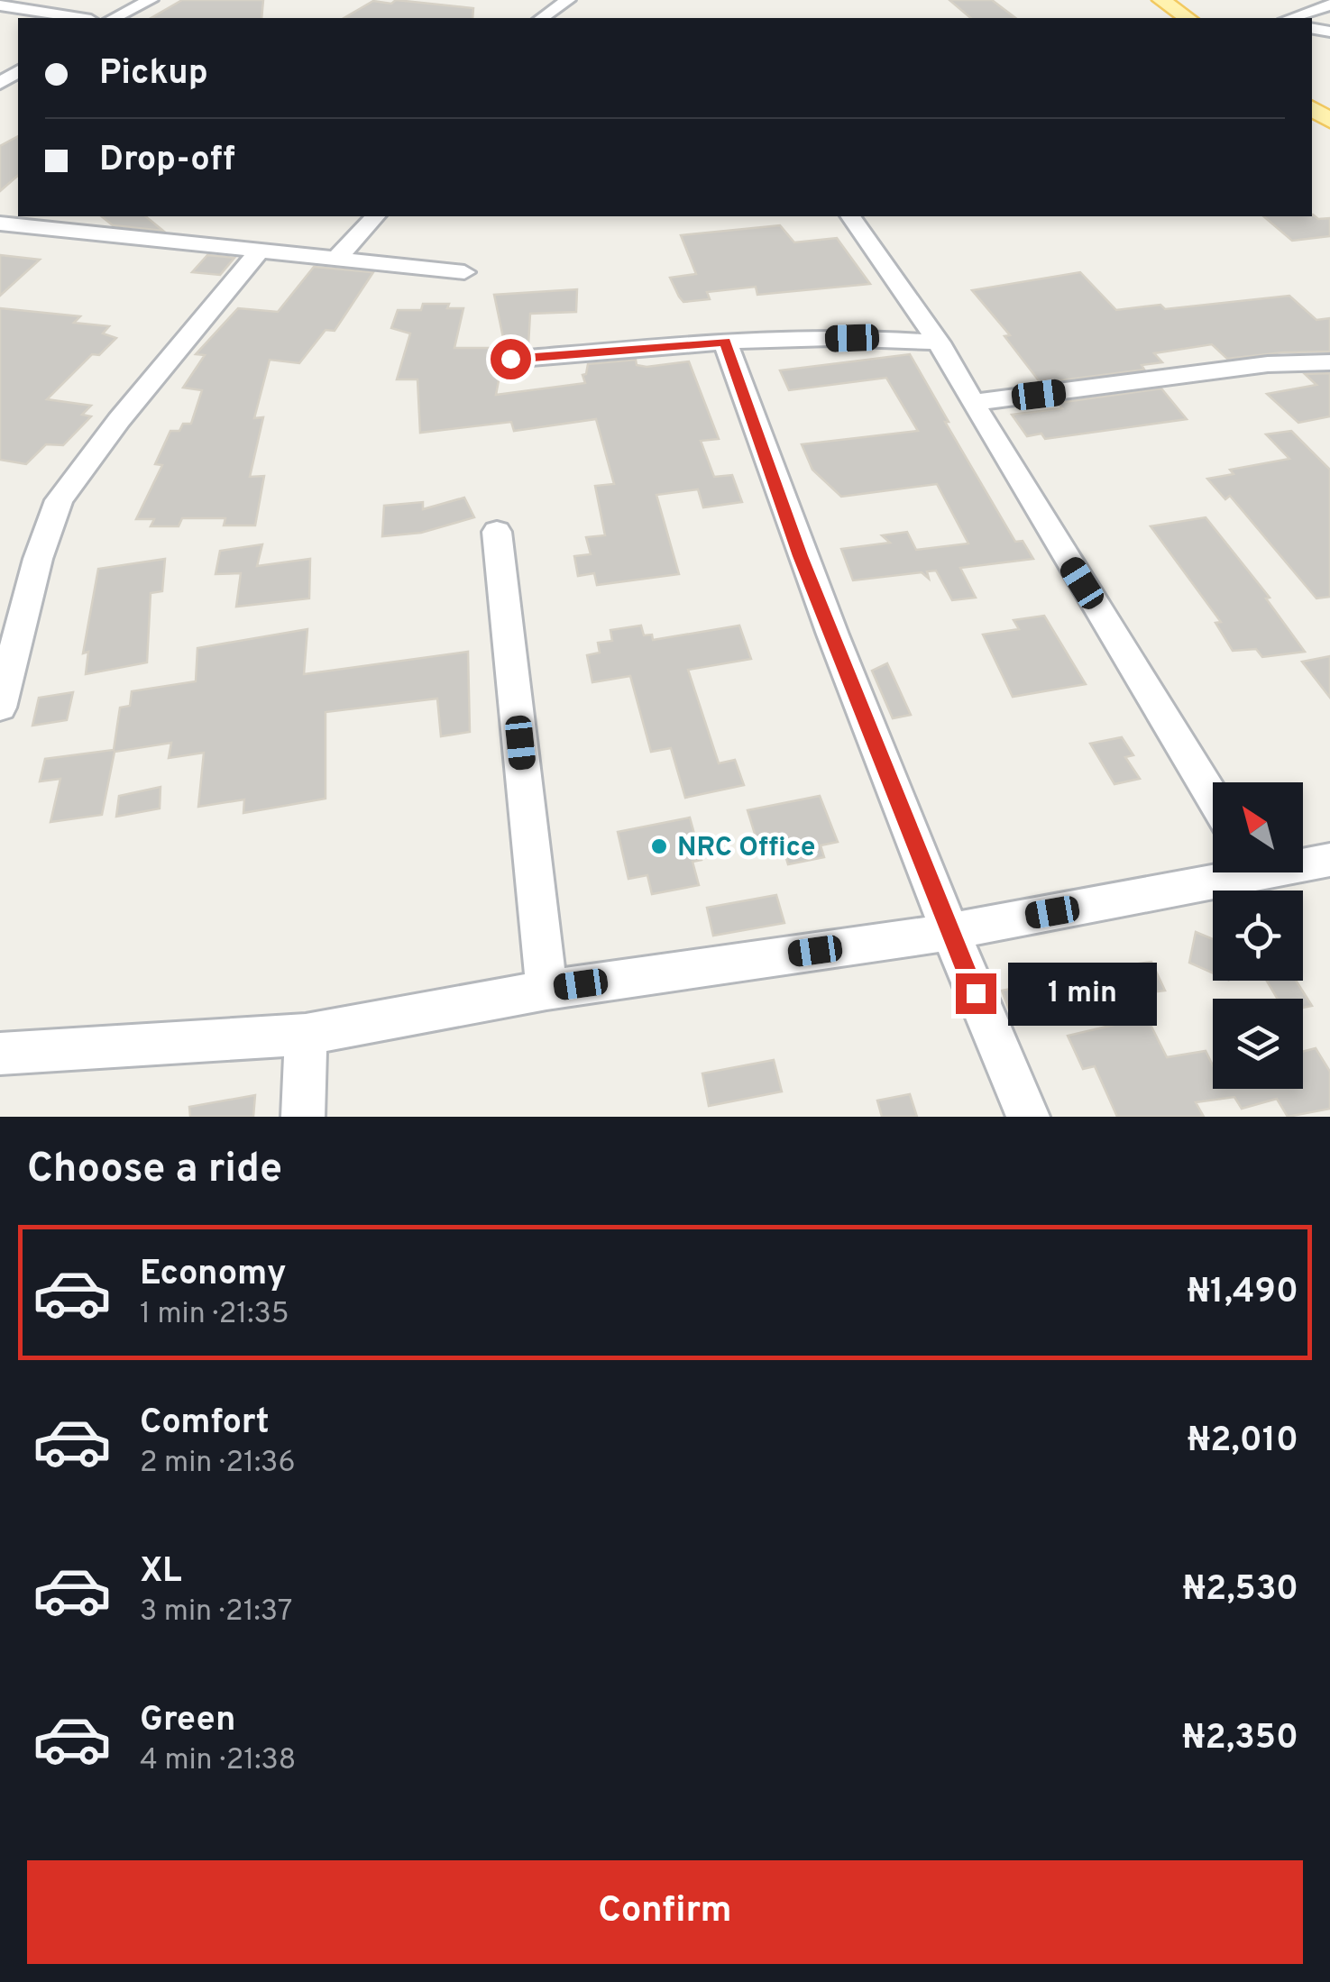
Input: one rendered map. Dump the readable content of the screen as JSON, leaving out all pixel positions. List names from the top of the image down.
{
  "places": ["NRC Office"],
  "north": "top left",
  "page": {
    "banner": ["Pickup", "Drop-off"],
    "bubble": "1 min",
    "heading": "Choose a ride",
    "list": [
      {
        "name": "Economy",
        "note": "1 min · 21:35",
        "value": "₦1,490"
      },
      {
        "name": "Comfort",
        "note": "2 min · 21:36",
        "value": "₦2,010"
      },
      {
        "name": "XL",
        "note": "3 min · 21:37",
        "value": "₦2,530"
      },
      {
        "name": "Green",
        "note": "4 min · 21:38",
        "value": "₦2,350"
      }
    ],
    "buttons": "Confirm"
  }
}
